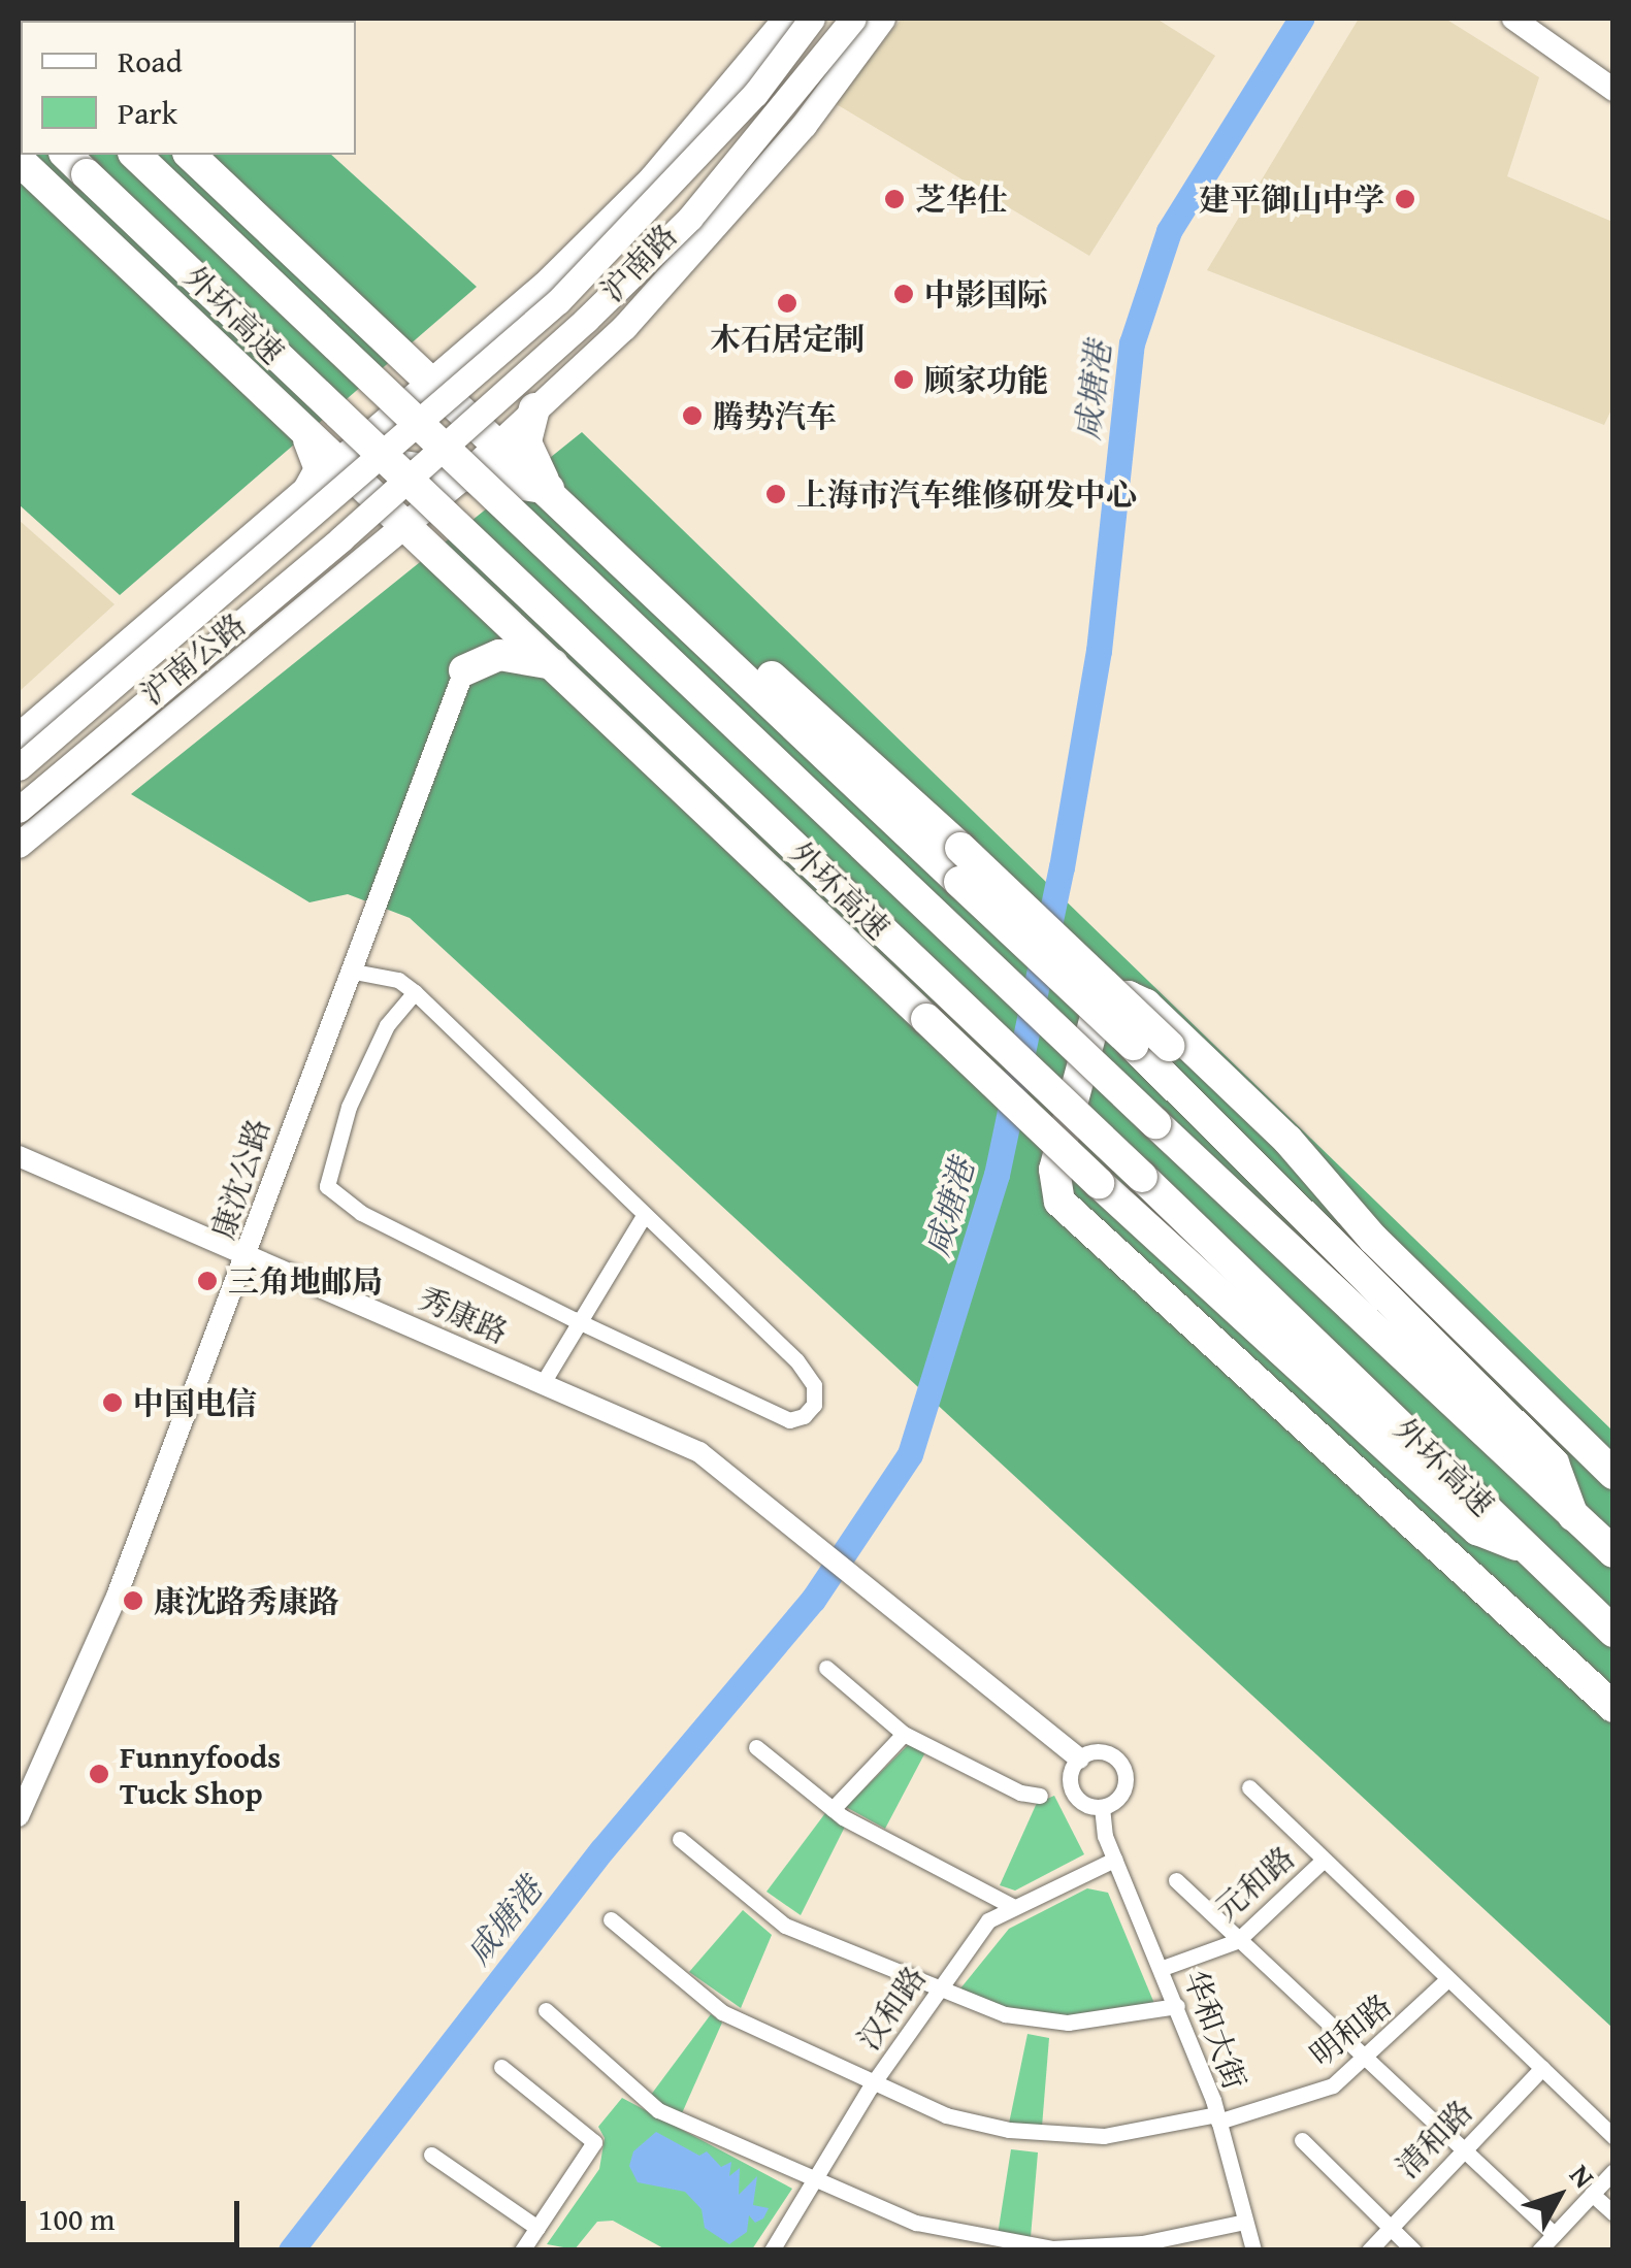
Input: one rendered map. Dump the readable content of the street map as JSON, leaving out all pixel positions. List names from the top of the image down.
{
  "streets": {
    "highway": ["外环高速"],
    "main road": ["沪南路", "沪南公路"],
    "street": [
      "康沈公路",
      "秀康路",
      "元和路",
      "汉和路",
      "华和大街",
      "明和路",
      "清和路"
    ]
  },
  "crossings": [
    ["沪南路", "沪南公路"],
    ["康沈公路", "秀康路"],
    ["秀康路", "华和大街"],
    ["元和路", "华和大街"],
    ["汉和路", "华和大街"],
    ["汉和路", "明和路"],
    ["华和大街", "明和路"]
  ],
  "water": ["咸塘港"],
  "places": [
    "芝华仕",
    "建平御山中学",
    "中影国际",
    "木石居定制",
    "顾家功能",
    "腾势汽车",
    "上海市汽车维修研发中心",
    "三角地邮局",
    "中国电信",
    "康沈路秀康路",
    "Funnyfoods Tuck Shop"
  ],
  "legend": ["Road", "Park"],
  "scale_bar": "100 m",
  "north": "top right"
}
